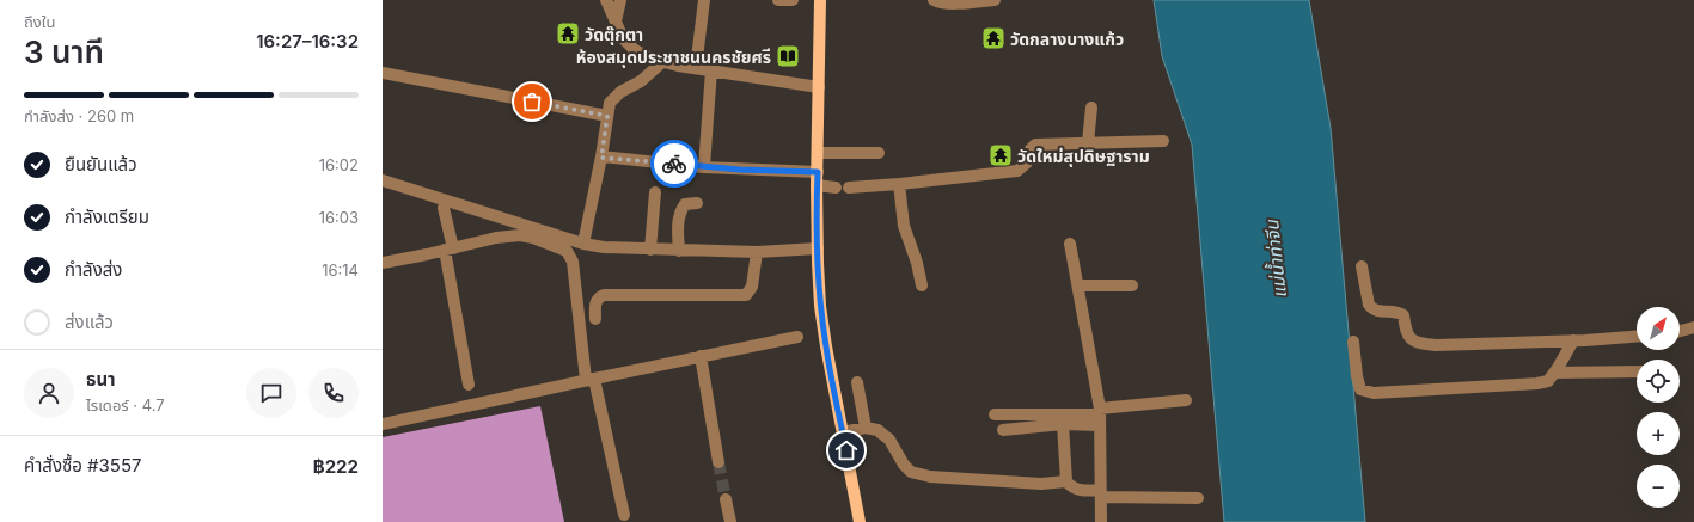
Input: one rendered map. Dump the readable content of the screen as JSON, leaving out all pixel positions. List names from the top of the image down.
{
  "water": ["แม่น้ำท่าจีน"],
  "places": {
    "temple": ["วัดตุ๊กตา", "วัดกลางบางแก้ว", "วัดใหม่สุปดิษฐาราม"],
    "library": ["ห้องสมุดประชาชนนครชัยศรี"]
  },
  "north": "top right",
  "page": {
    "heading": ["3 นาที", "ถึงใน", "16:27–16:32"],
    "panel": [
      "ธนา",
      "ไรเดอร์ · 4.7",
      "คำสั่งซื้อ #3557",
      "฿222"
    ],
    "bar": "กำลังส่ง · 260 m",
    "list": [
      ["ยืนยันแล้ว", "16:02"],
      ["กำลังเตรียม", "16:03"],
      ["กำลังส่ง", "16:14"],
      "ส่งแล้ว"
    ],
    "map_buttons": ["+", "−"]
  }
}
